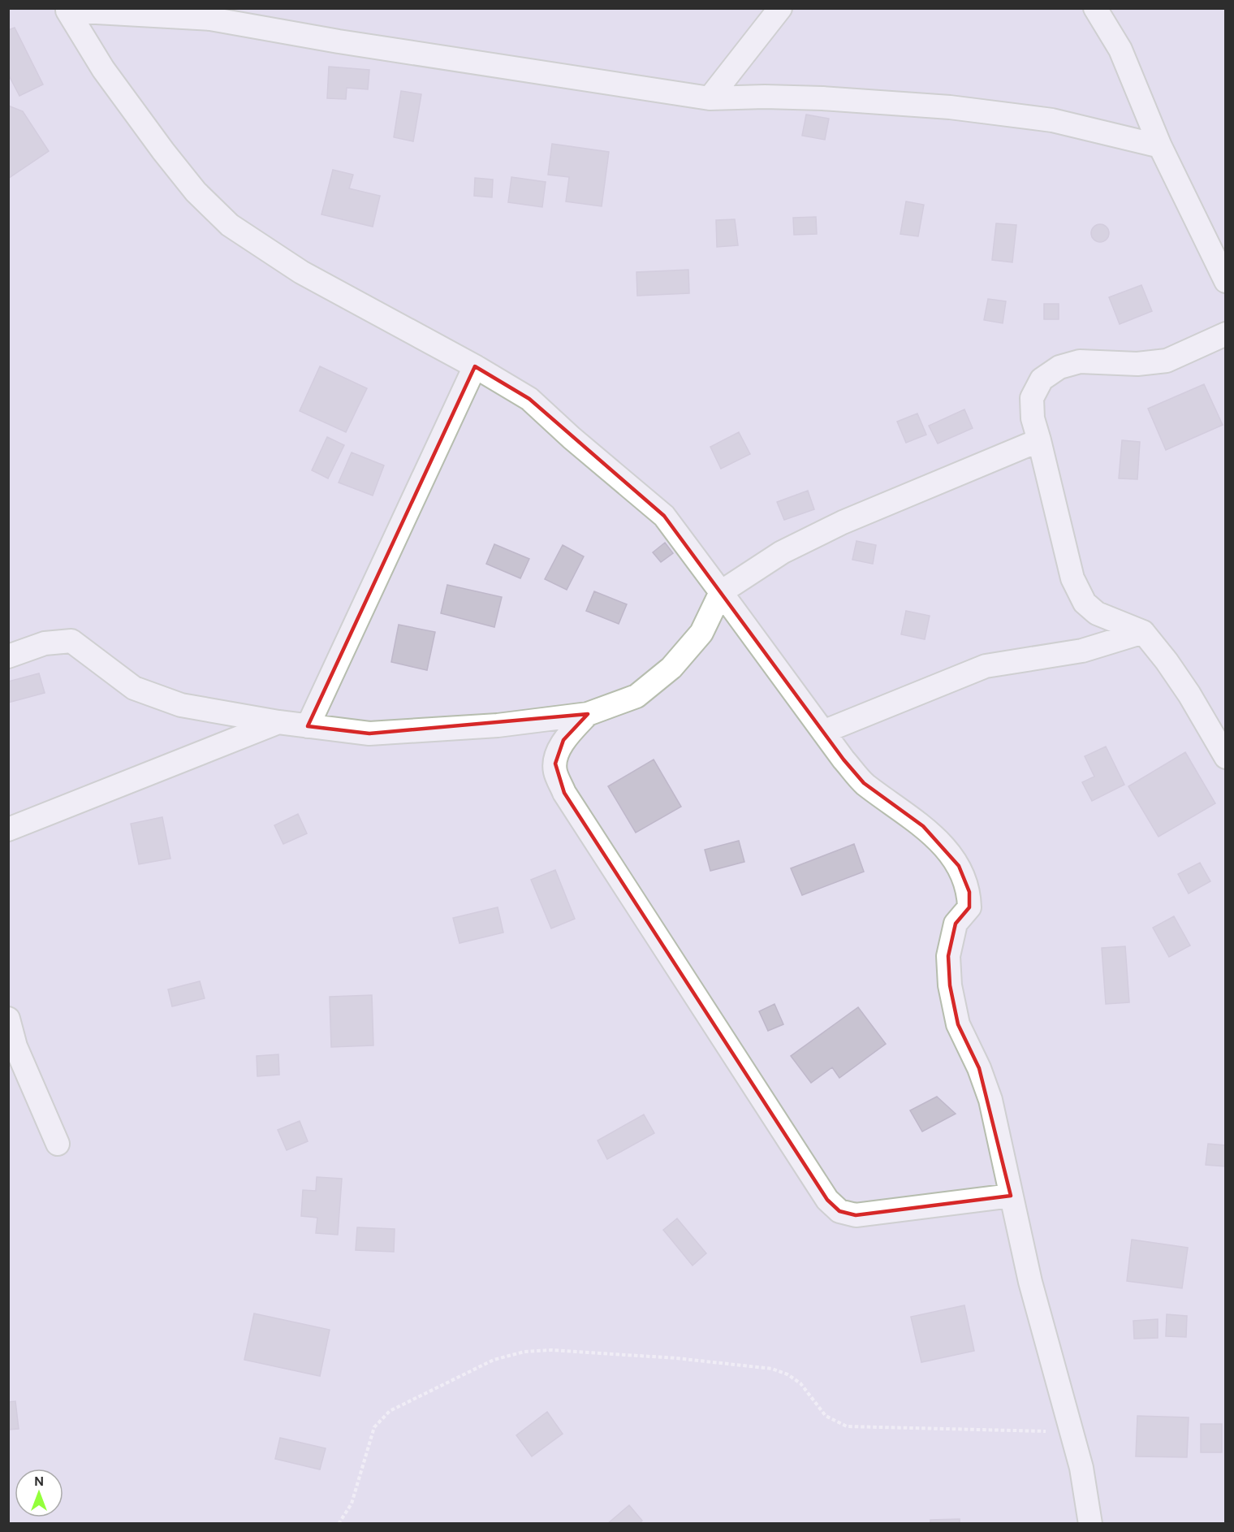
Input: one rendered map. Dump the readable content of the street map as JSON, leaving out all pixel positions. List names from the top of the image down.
{
  "north": "top"
}
